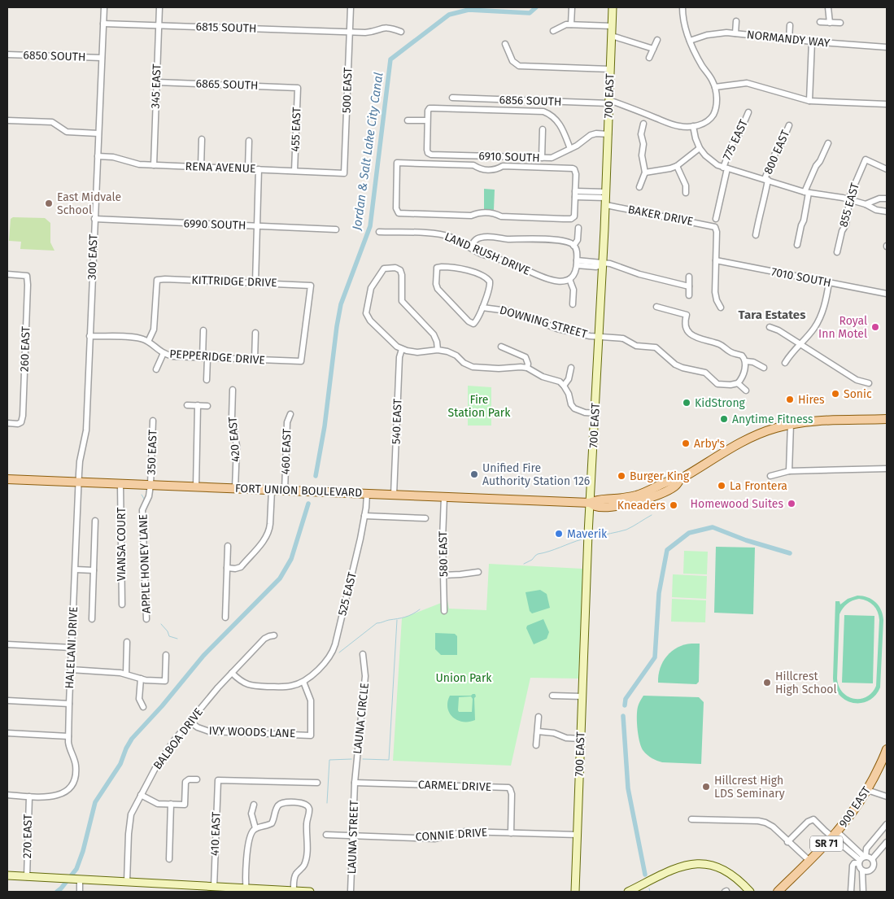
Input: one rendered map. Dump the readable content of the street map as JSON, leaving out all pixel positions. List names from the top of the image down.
{
  "streets": {
    "main road": ["FORT UNION BOULEVARD", "900 EAST", "SR 71"],
    "street": [
      "6815 SOUTH",
      "NORMANDY WAY",
      "6850 SOUTH",
      "6865 SOUTH",
      "345 EAST",
      "500 EAST",
      "700 EAST",
      "6856 SOUTH",
      "455 EAST",
      "775 EAST",
      "800 EAST",
      "6910 SOUTH",
      "RENA AVENUE",
      "855 EAST",
      "BAKER DRIVE",
      "6990 SOUTH",
      "LAND RUSH DRIVE",
      "300 EAST",
      "7010 SOUTH",
      "KITTRIDGE DRIVE",
      "DOWNING STREET",
      "260 EAST",
      "PEPPERIDGE DRIVE",
      "540 EAST",
      "420 EAST",
      "460 EAST",
      "350 EAST",
      "VIANSA COURT",
      "580 EAST",
      "APPLE HONEY LANE",
      "525 EAST",
      "HALELANI DRIVE",
      "LAUNA CIRCLE",
      "IVY WOODS LANE",
      "BALBOA DRIVE",
      "CARMEL DRIVE",
      "410 EAST",
      "CONNIE DRIVE",
      "270 EAST",
      "LAUNA STREET"
    ]
  },
  "crossings": [
    ["6815 SOUTH", "345 EAST"],
    ["6815 SOUTH", "500 EAST"],
    ["6815 SOUTH", "300 EAST"],
    ["6850 SOUTH", "300 EAST"],
    ["6865 SOUTH", "345 EAST"],
    ["6865 SOUTH", "455 EAST"],
    ["345 EAST", "RENA AVENUE"],
    ["500 EAST", "RENA AVENUE"],
    ["700 EAST", "6856 SOUTH"],
    ["700 EAST", "6910 SOUTH"],
    ["700 EAST", "BAKER DRIVE"],
    ["700 EAST", "DOWNING STREET"],
    ["700 EAST", "FORT UNION BOULEVARD"],
    ["700 EAST", "CONNIE DRIVE"],
    ["455 EAST", "RENA AVENUE"],
    ["RENA AVENUE", "300 EAST"],
    ["BAKER DRIVE", "7010 SOUTH"],
    ["6990 SOUTH", "300 EAST"],
    ["300 EAST", "PEPPERIDGE DRIVE"],
    ["300 EAST", "FORT UNION BOULEVARD"],
    ["300 EAST", "HALELANI DRIVE"],
    ["KITTRIDGE DRIVE", "PEPPERIDGE DRIVE"],
    ["540 EAST", "FORT UNION BOULEVARD"],
    ["420 EAST", "FORT UNION BOULEVARD"],
    ["460 EAST", "FORT UNION BOULEVARD"],
    ["350 EAST", "FORT UNION BOULEVARD"],
    ["350 EAST", "APPLE HONEY LANE"],
    ["FORT UNION BOULEVARD", "VIANSA COURT"],
    ["FORT UNION BOULEVARD", "580 EAST"],
    ["FORT UNION BOULEVARD", "APPLE HONEY LANE"],
    ["FORT UNION BOULEVARD", "525 EAST"],
    ["FORT UNION BOULEVARD", "HALELANI DRIVE"],
    ["525 EAST", "IVY WOODS LANE"],
    ["HALELANI DRIVE", "270 EAST"],
    ["LAUNA CIRCLE", "CARMEL DRIVE"],
    ["LAUNA CIRCLE", "LAUNA STREET"],
    ["IVY WOODS LANE", "BALBOA DRIVE"],
    ["CARMEL DRIVE", "CONNIE DRIVE"],
    ["CARMEL DRIVE", "LAUNA STREET"],
    ["CONNIE DRIVE", "LAUNA STREET"]
  ],
  "districts": ["Tara Estates"],
  "water": ["Jordan & Salt Lake City Canal"],
  "parks": ["Fire Station Park", "Union Park"],
  "places": [
    "East Midvale School",
    "Royal Inn Motel",
    "Sonic",
    "Hires",
    "KidStrong",
    "Anytime Fitness",
    "Arby's",
    "Unified Fire Authority Station 126",
    "Burger King",
    "La Frontera",
    "Homewood Suites",
    "Kneaders",
    "Maverik",
    "Hillcrest High School",
    "Hillcrest High LDS Seminary"
  ]
}
